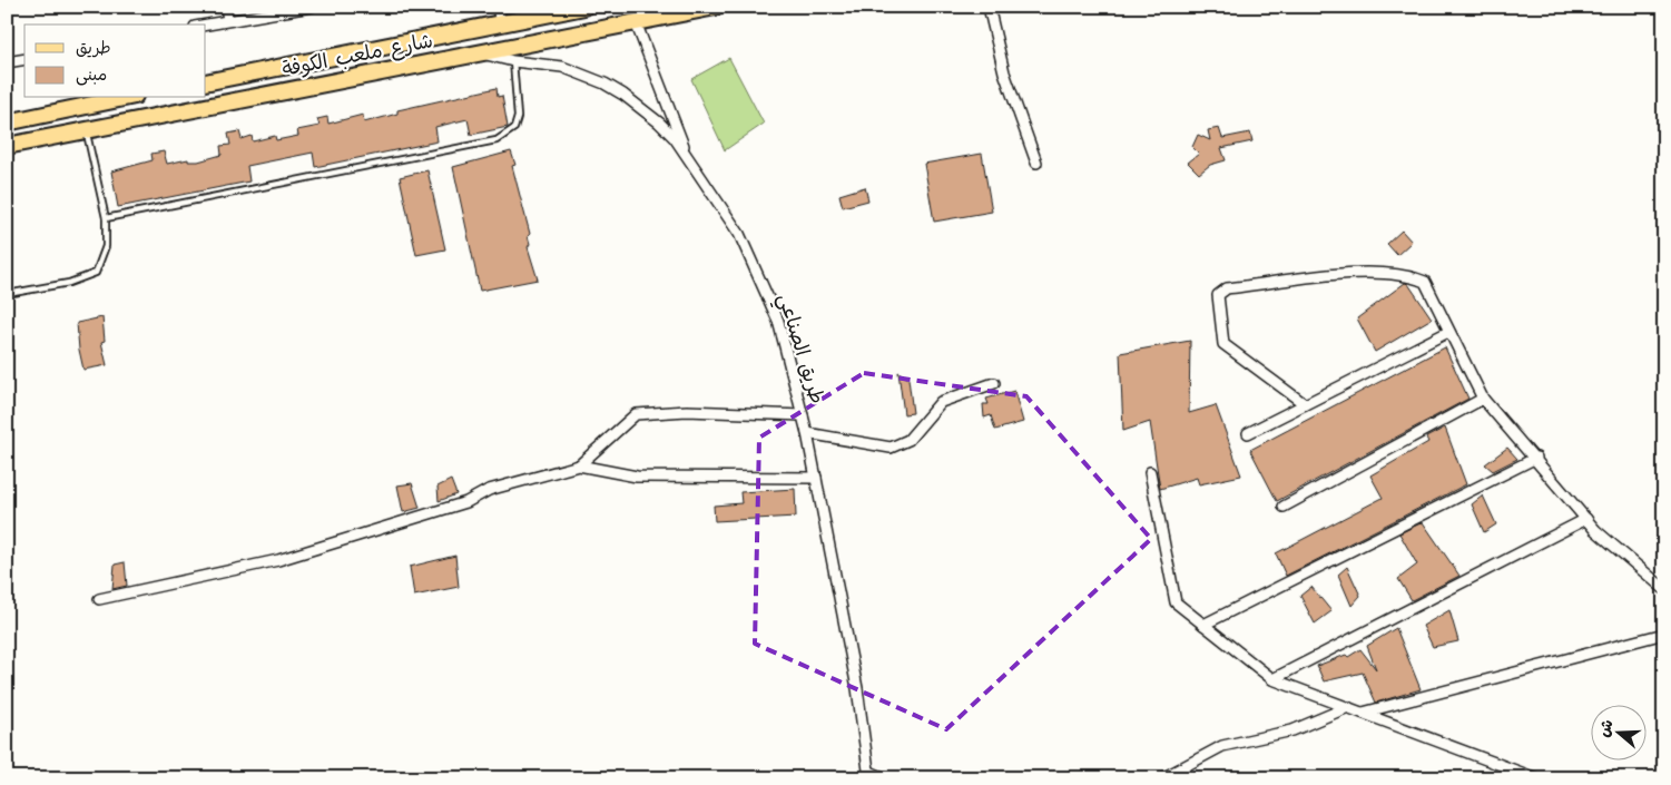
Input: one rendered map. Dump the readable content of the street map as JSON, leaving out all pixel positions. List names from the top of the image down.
{
  "streets": {
    "main road": ["شارع ملعب الكوفة"],
    "street": ["طريق الصناعي"]
  },
  "crossings": [
    ["شارع ملعب الكوفة", "طريق الصناعي"]
  ],
  "legend": ["طريق", "مبنى"],
  "north": "left"
}
